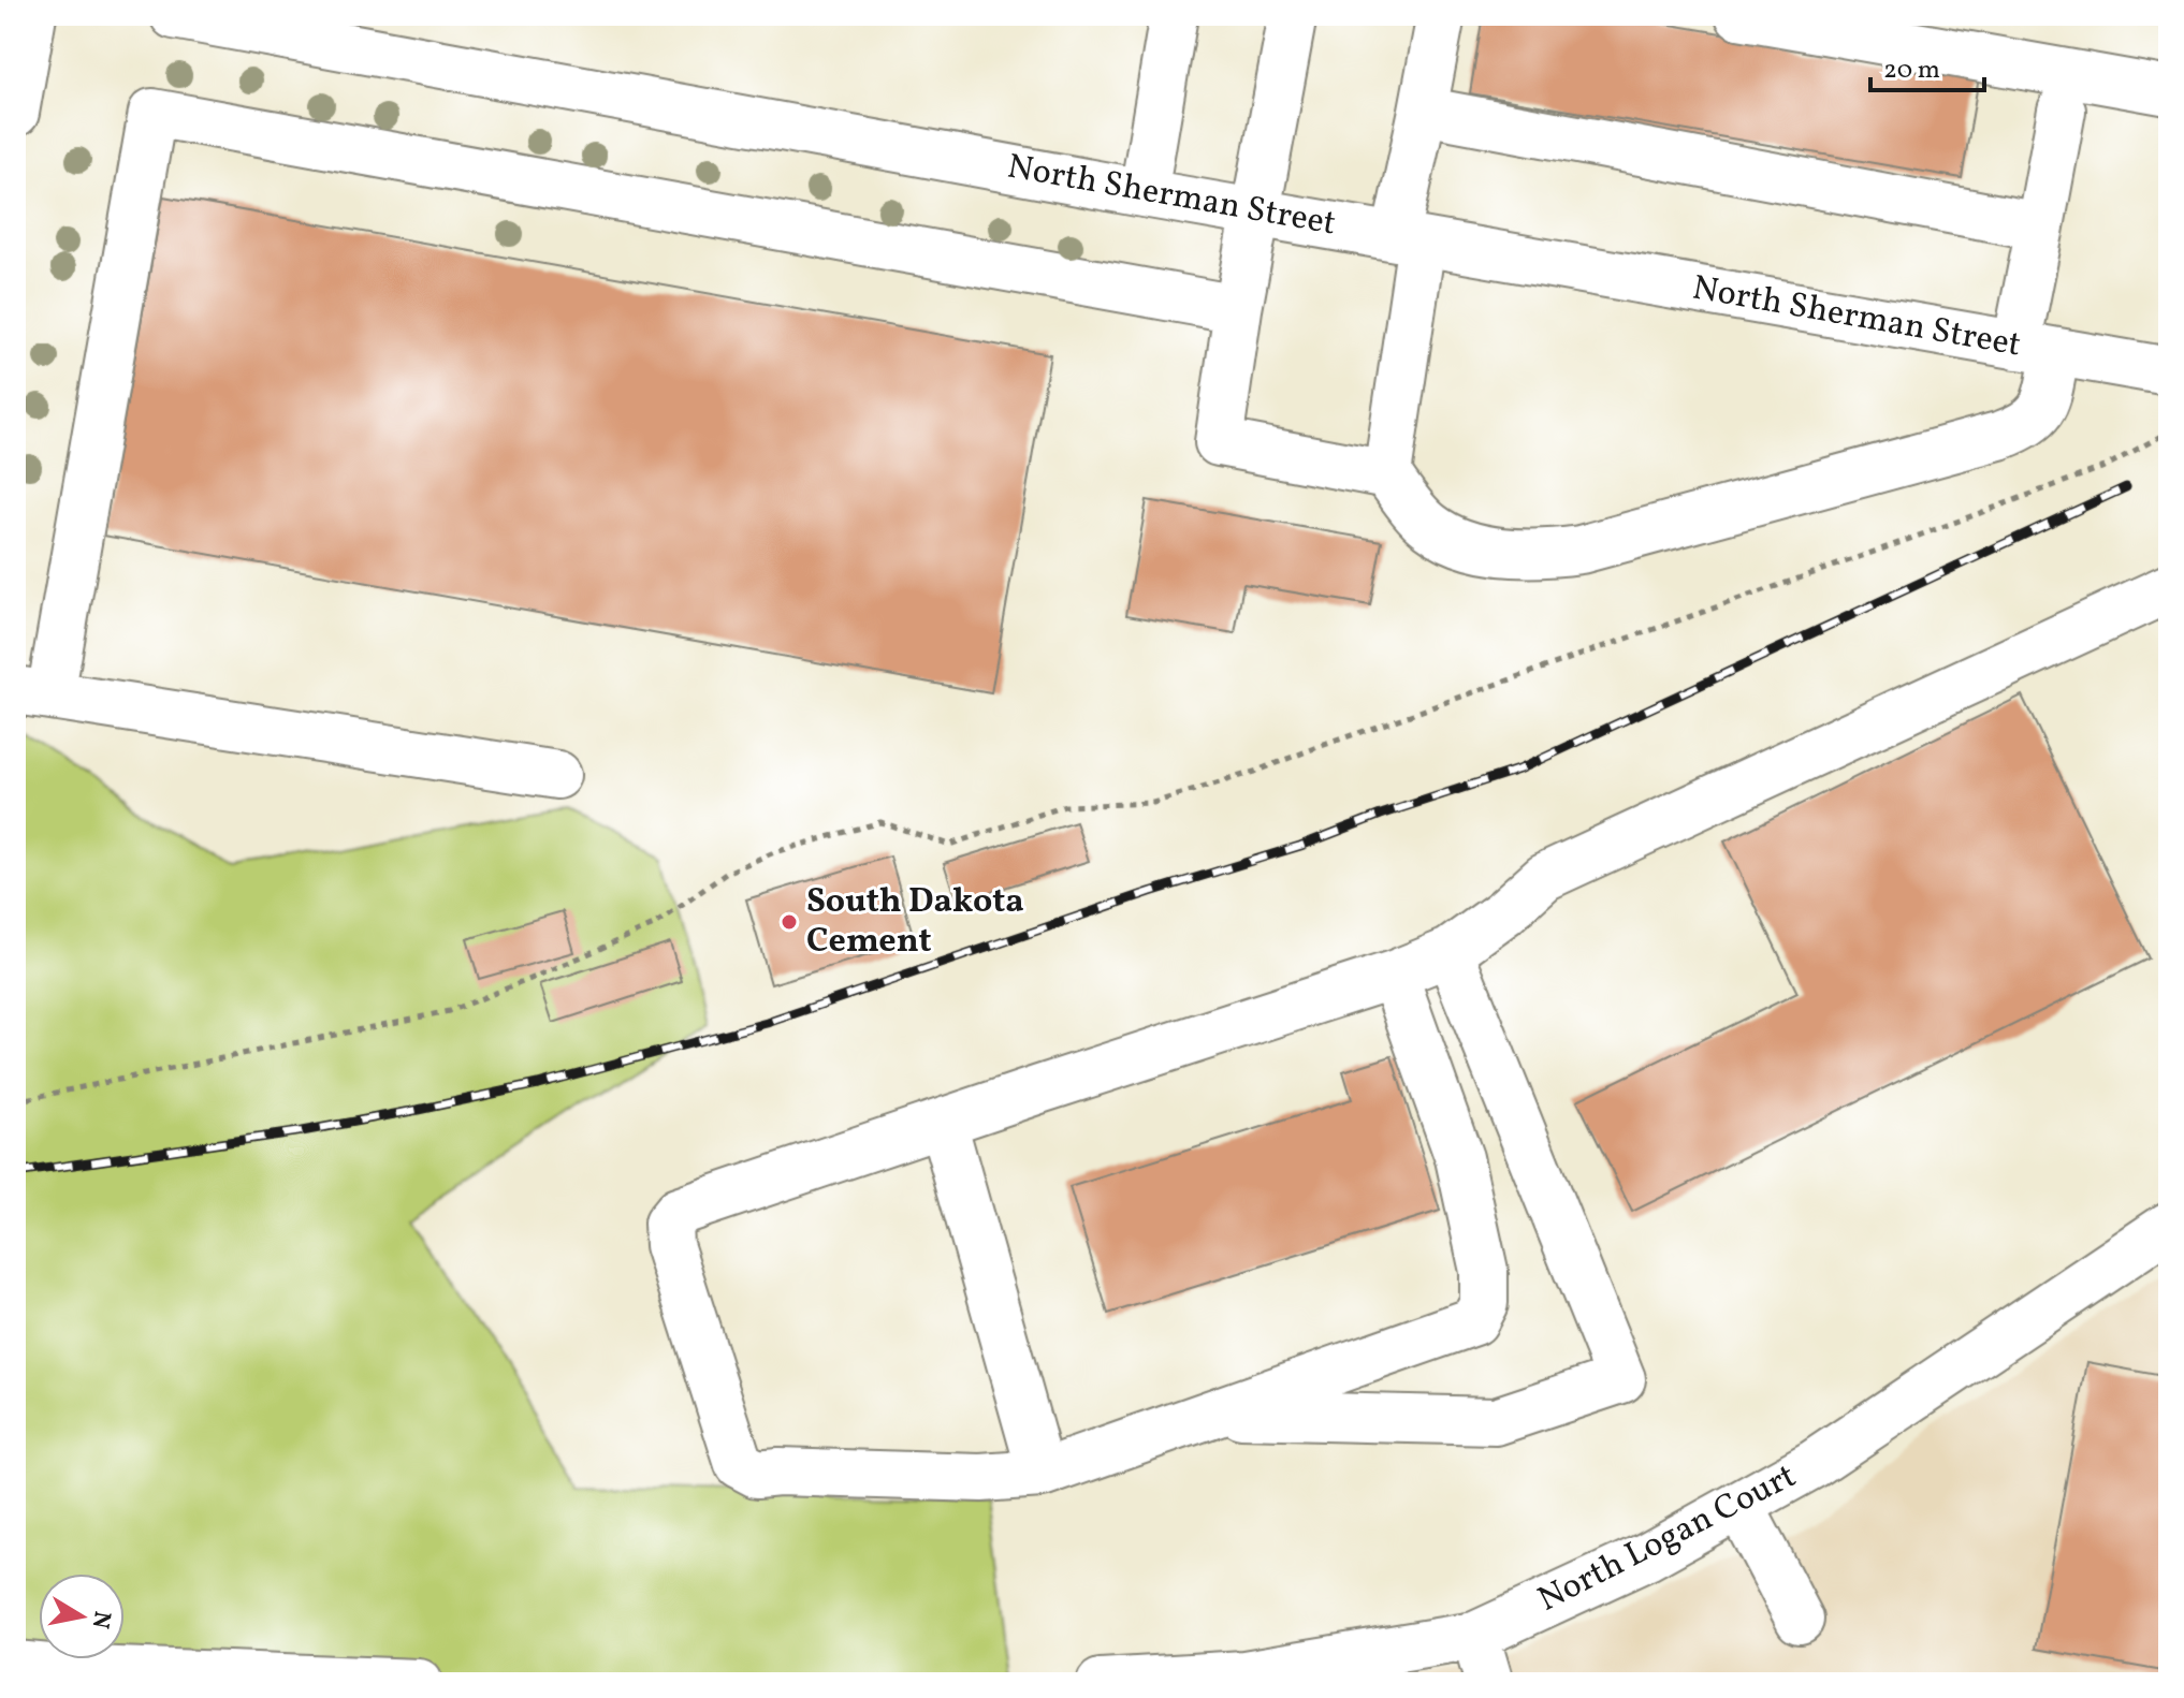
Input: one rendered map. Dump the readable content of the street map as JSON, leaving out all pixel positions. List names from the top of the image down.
{
  "streets": {
    "street": ["North Sherman Street", "North Logan Court"]
  },
  "places": ["South Dakota Cement"],
  "scale_bar": "20 m",
  "north": "right"
}
